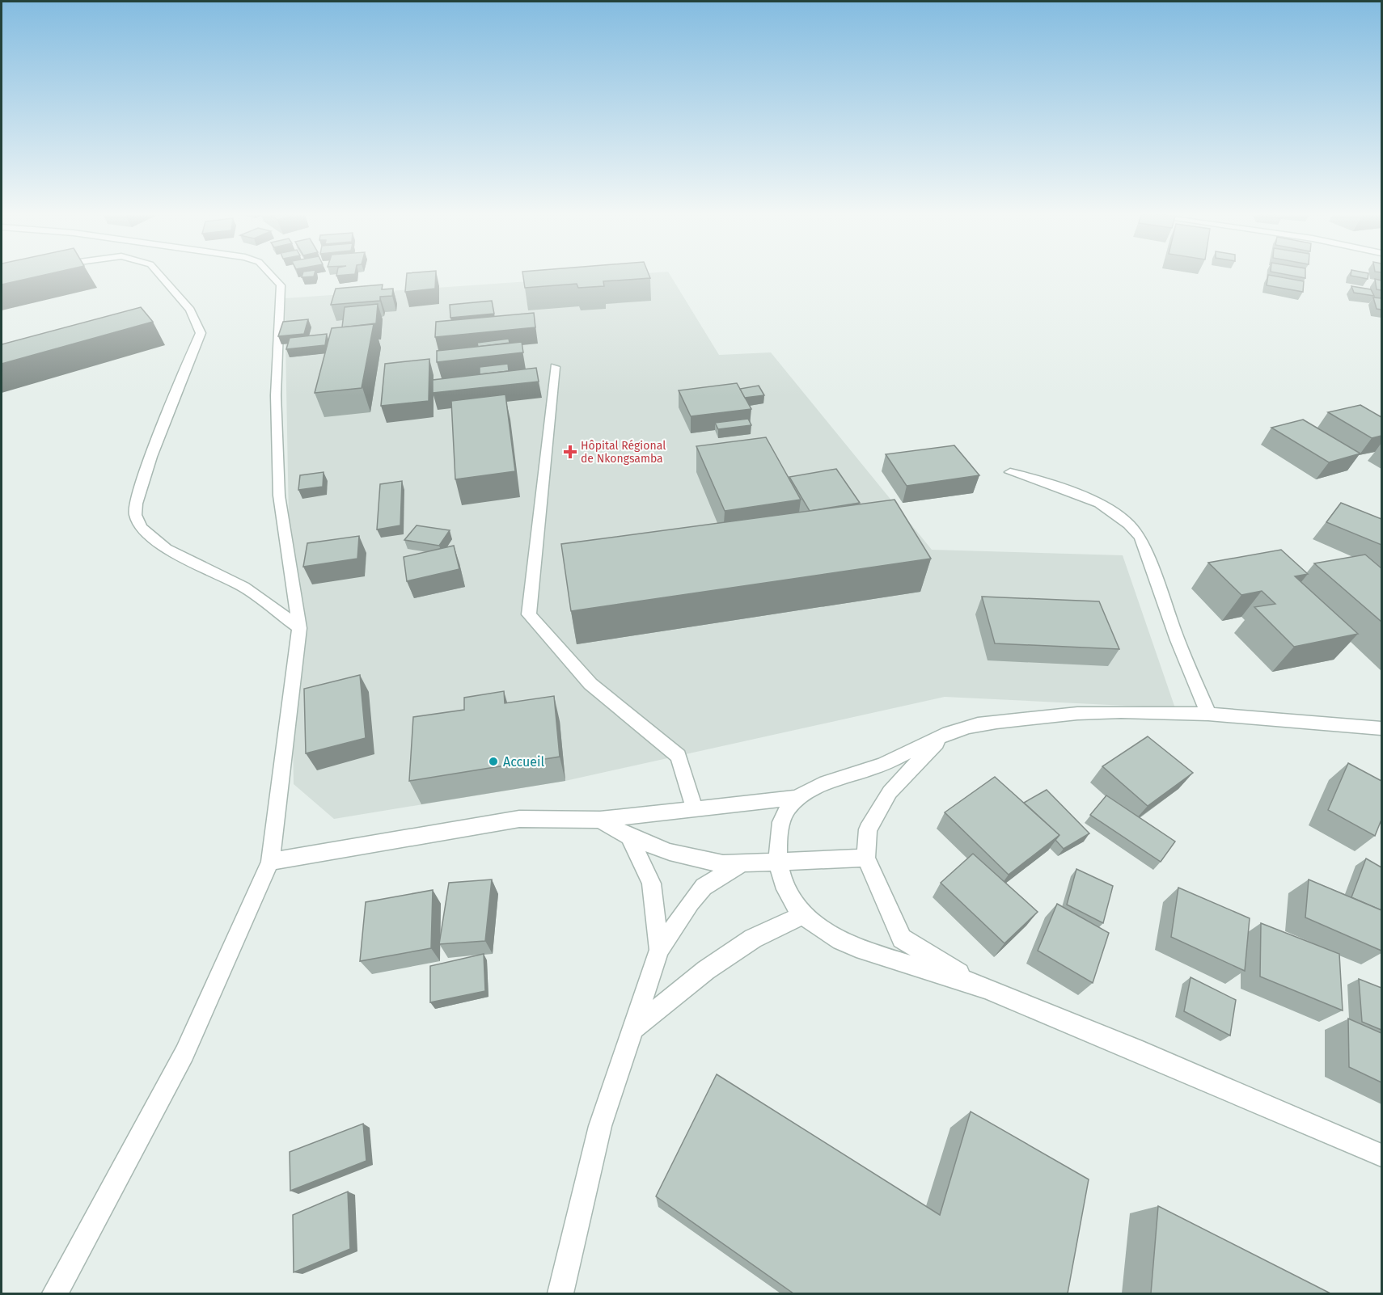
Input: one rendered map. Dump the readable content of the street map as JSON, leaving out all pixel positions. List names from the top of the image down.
{
  "places": {
    "health": ["Hôpital Régional de Nkongsamba"],
    "other": ["Accueil"]
  }
}
